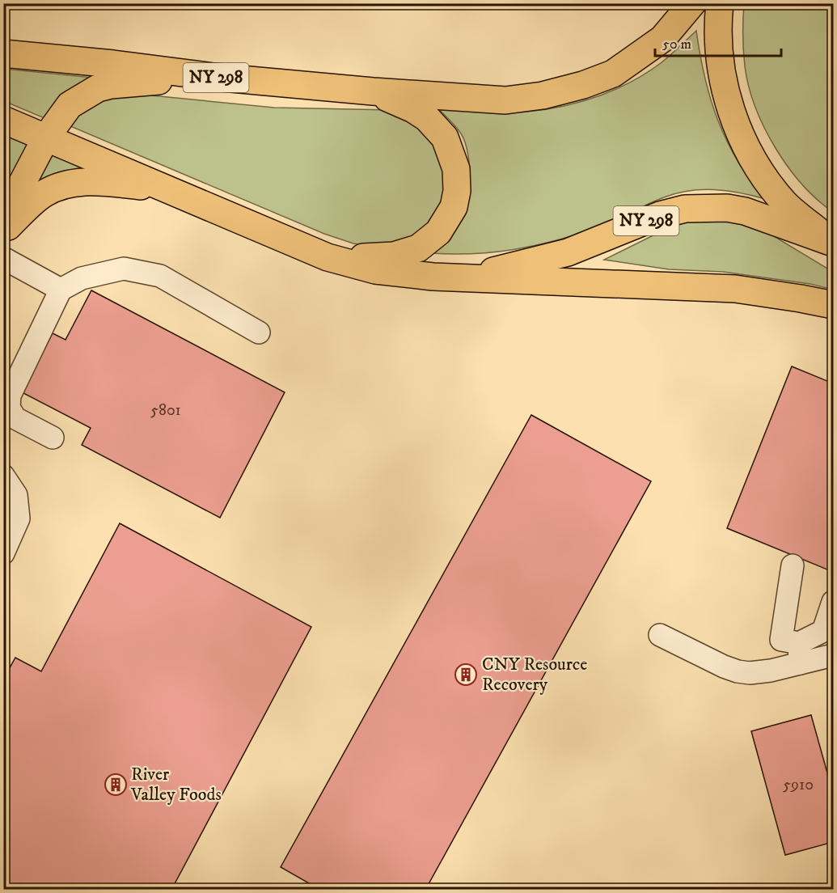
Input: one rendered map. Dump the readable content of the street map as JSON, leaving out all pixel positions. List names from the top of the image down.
{
  "streets": {
    "main road": ["NY 298"]
  },
  "places": {
    "building": ["CNY Resource Recovery", "River Valley Foods"]
  },
  "house_numbers": ["5801", "5910"],
  "scale_bar": "50 m"
}
